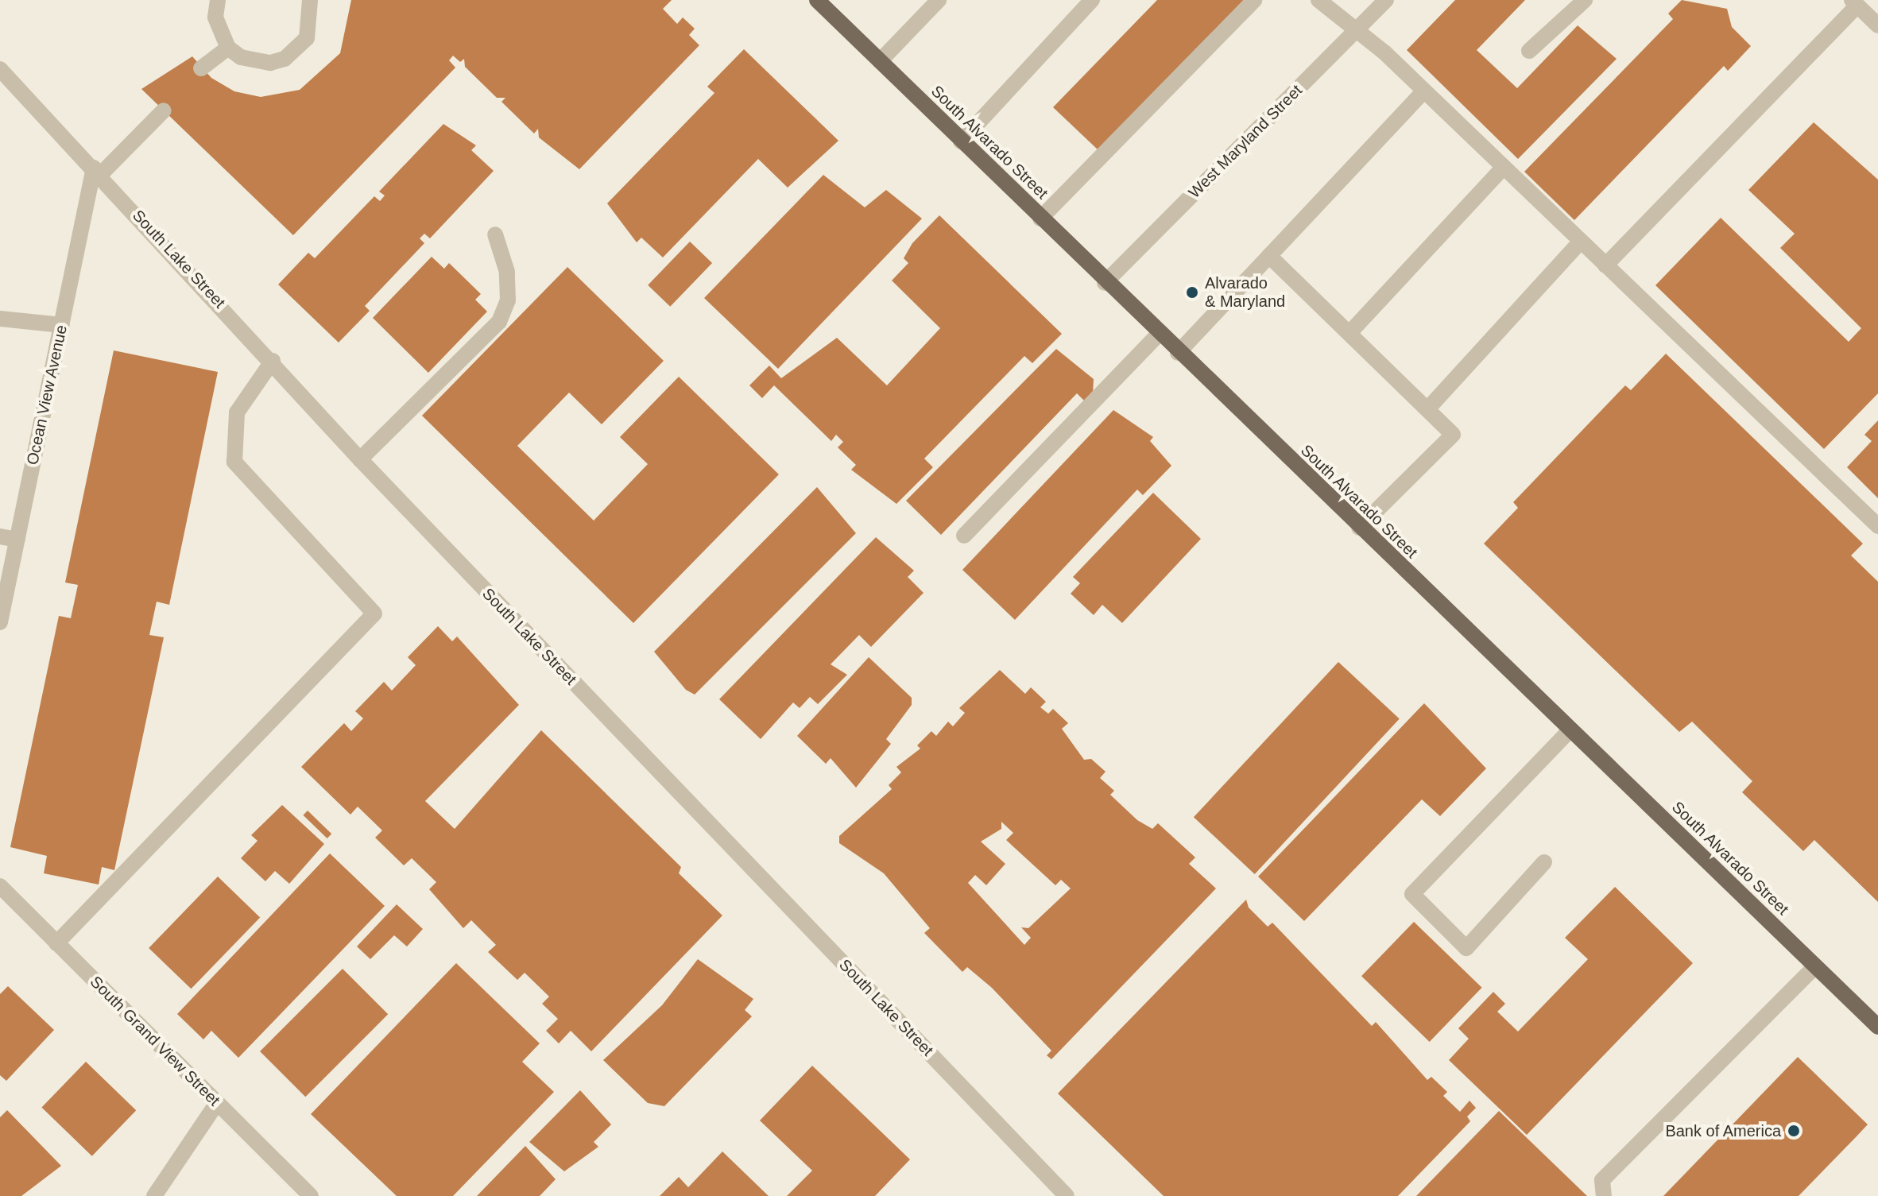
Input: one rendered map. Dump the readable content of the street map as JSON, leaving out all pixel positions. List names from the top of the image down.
{
  "streets": {
    "main road": ["South Alvarado Street"],
    "street": [
      "West Maryland Street",
      "South Lake Street",
      "Ocean View Avenue",
      "South Grand View Street"
    ]
  },
  "crossings": [
    ["West Maryland Street", "South Alvarado Street"],
    ["South Lake Street", "Ocean View Avenue"]
  ],
  "places": ["Alvarado & Maryland", "Bank of America"]
}
